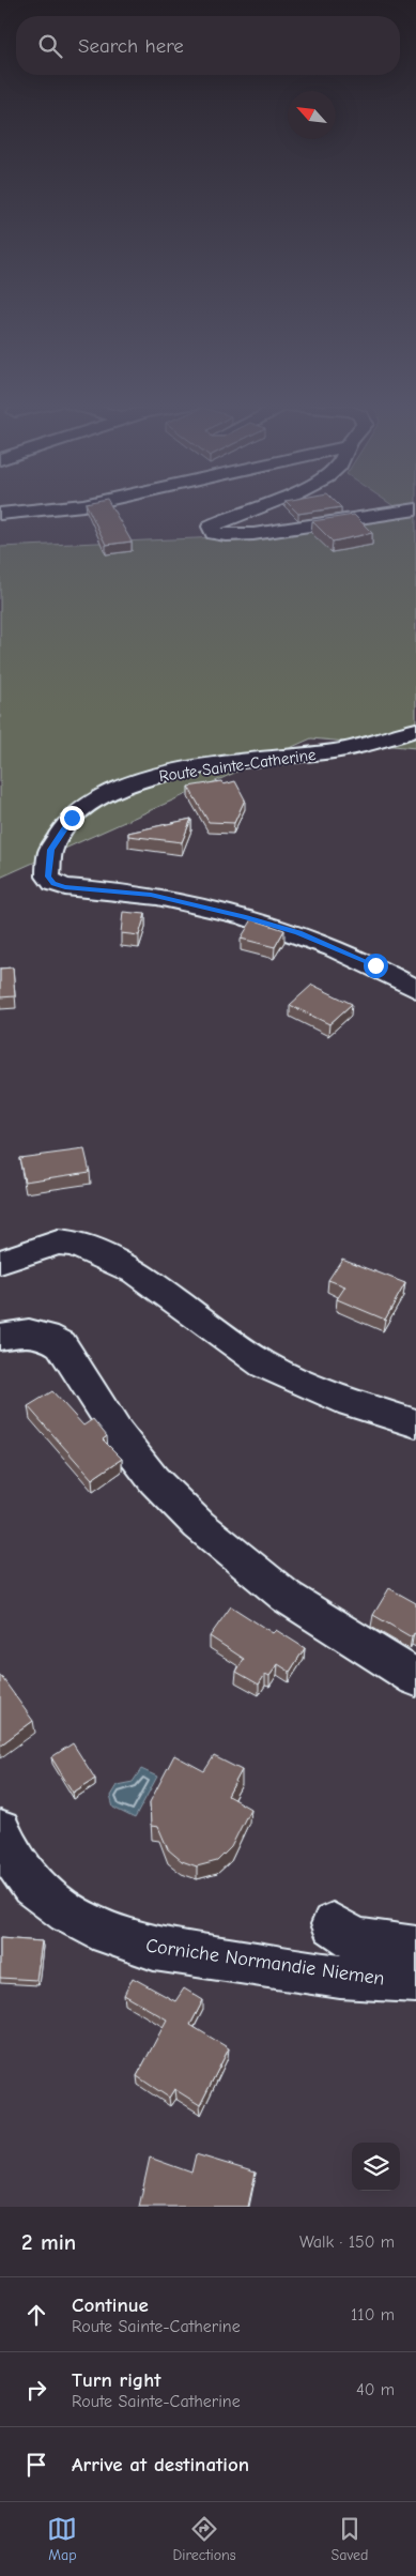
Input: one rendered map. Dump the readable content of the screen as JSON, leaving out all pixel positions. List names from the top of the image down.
{
  "streets": {
    "street": ["Route Sainte-Catherine", "Corniche Normandie Niemen"]
  },
  "north": "top left",
  "page": {
    "search": "Search here",
    "heading": ["2 min", "Walk · 150 m"],
    "list": [
      ["Continue", "Route Sainte-Catherine", "110 m"],
      ["Turn right", "Route Sainte-Catherine", "40 m"],
      "Arrive at destination"
    ],
    "nav": ["Map", "Directions", "Saved"]
  }
}
